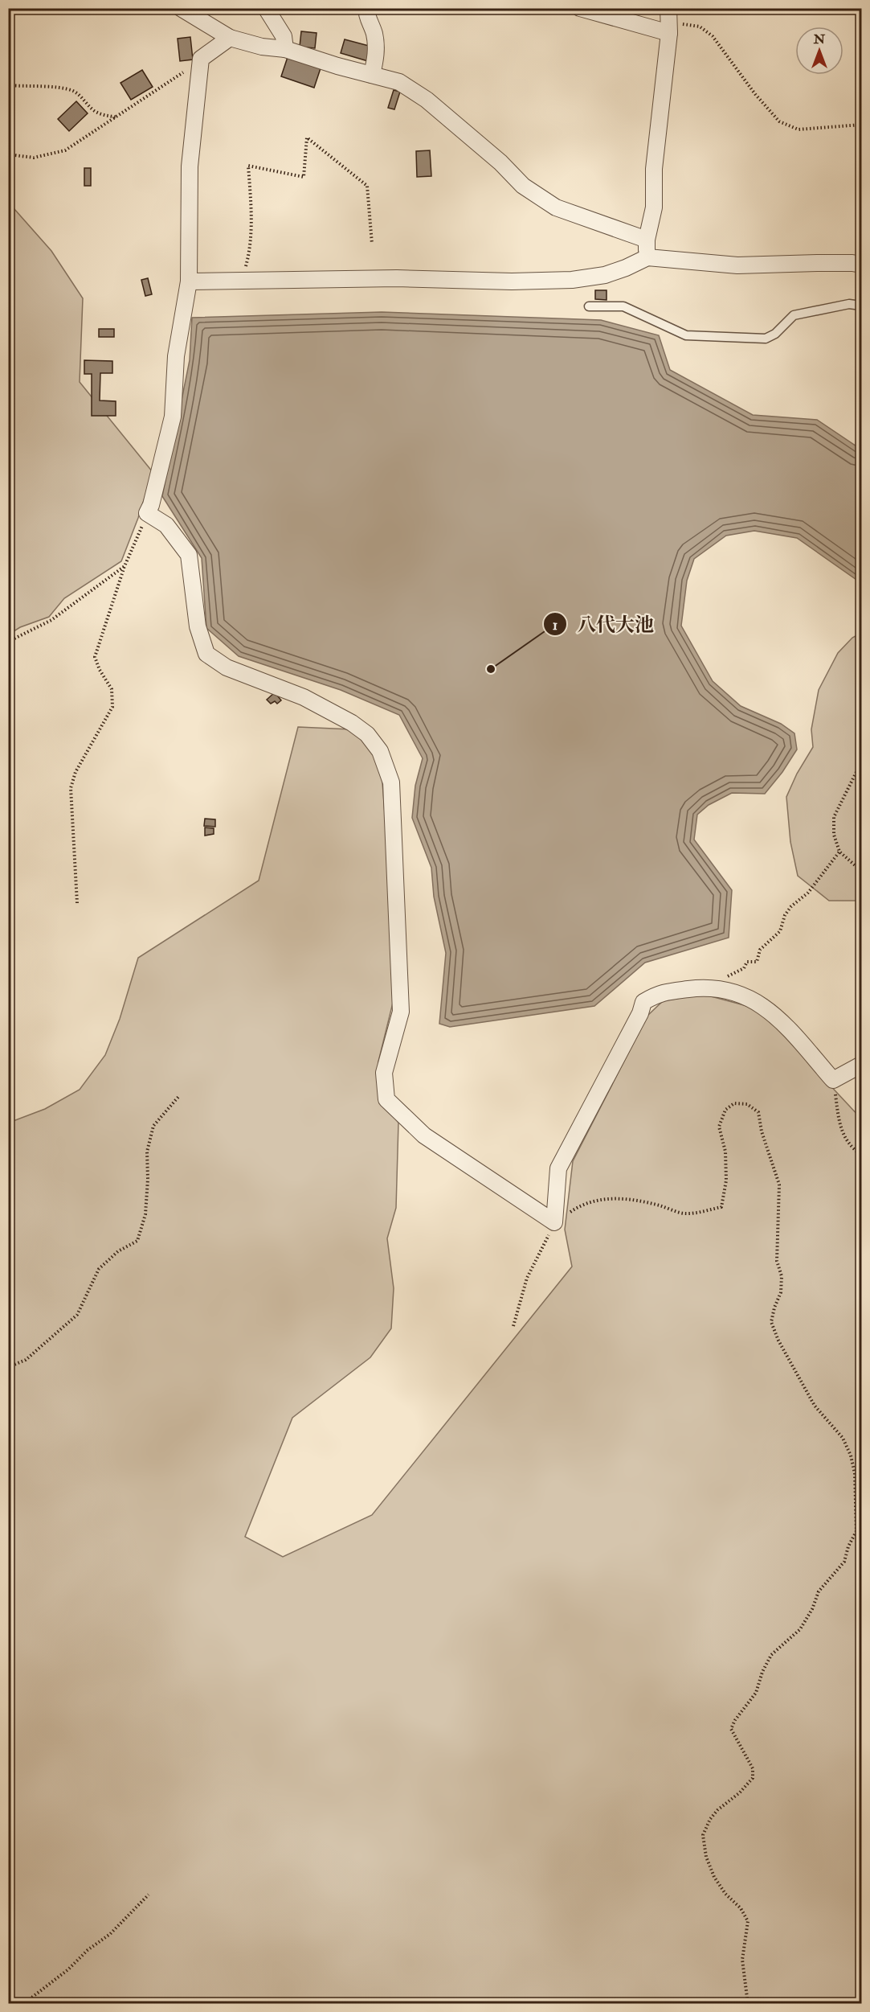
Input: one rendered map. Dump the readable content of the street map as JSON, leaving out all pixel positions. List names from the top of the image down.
{
  "places": ["八代大池"],
  "north": "top"
}
